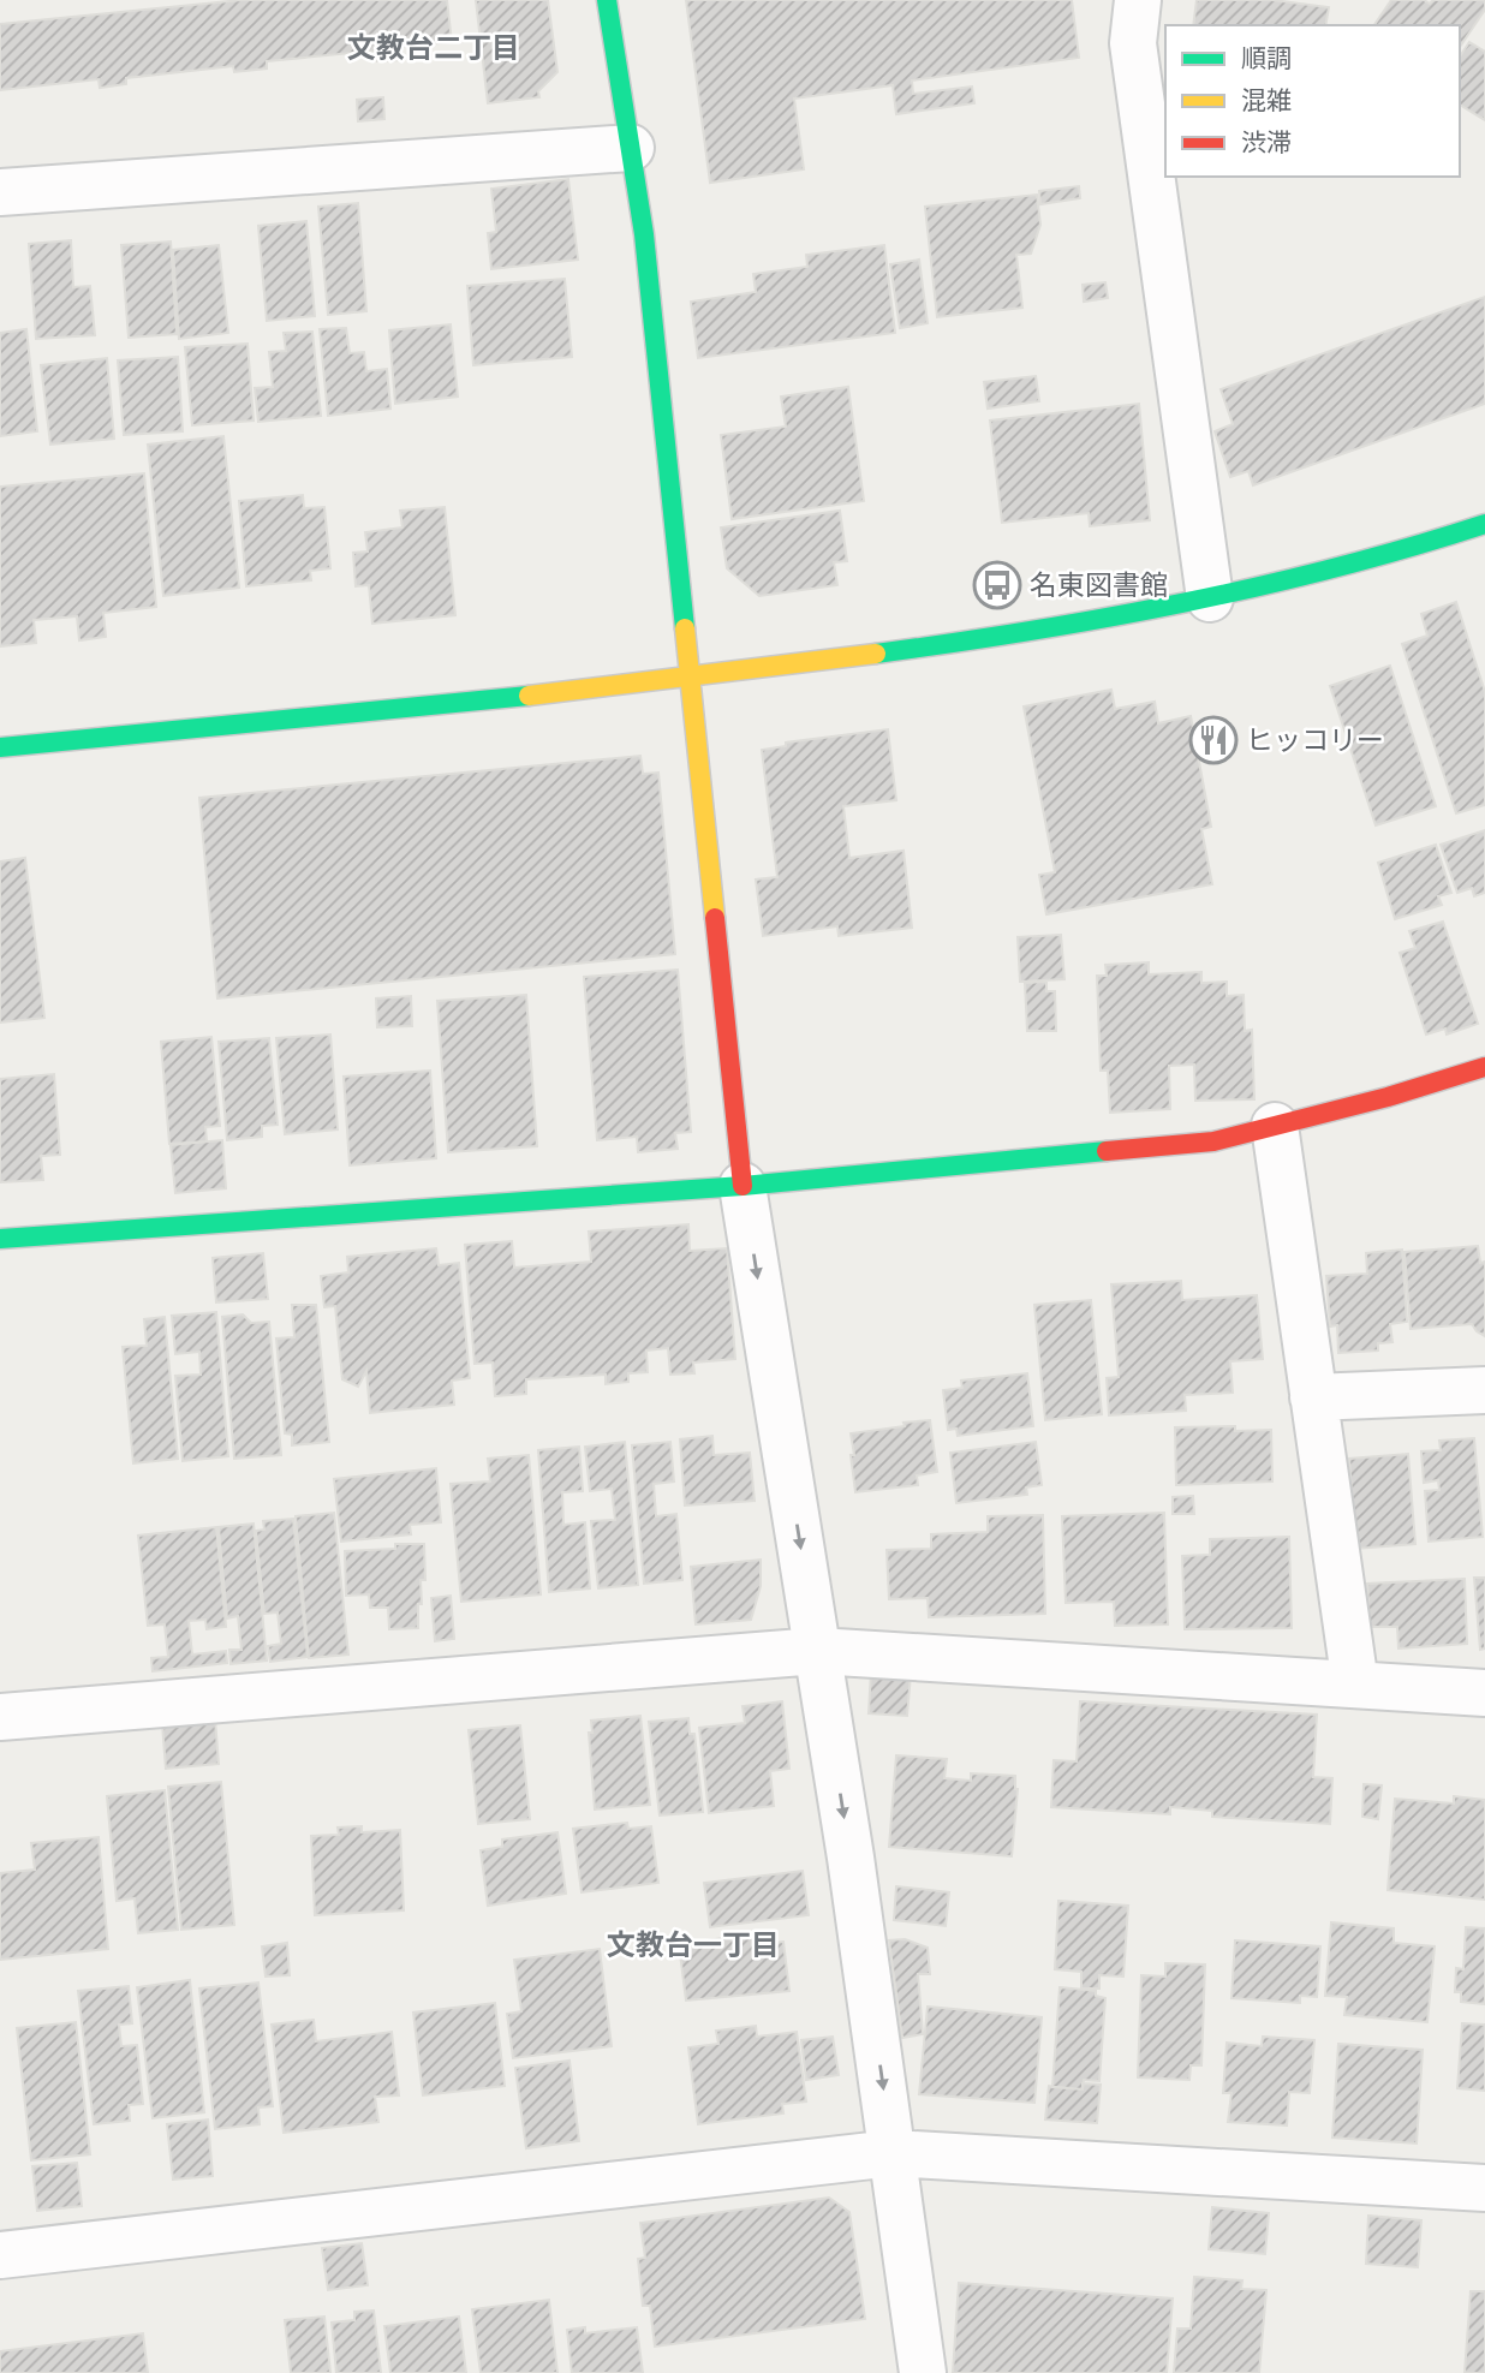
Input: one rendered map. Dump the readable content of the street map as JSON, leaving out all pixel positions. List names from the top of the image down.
{
  "districts": ["文教台二丁目", "文教台一丁目"],
  "places": {
    "bus stop": ["名東図書館"],
    "restaurant": ["ヒッコリー"]
  },
  "legend": ["順調", "混雑", "渋滞"]
}
